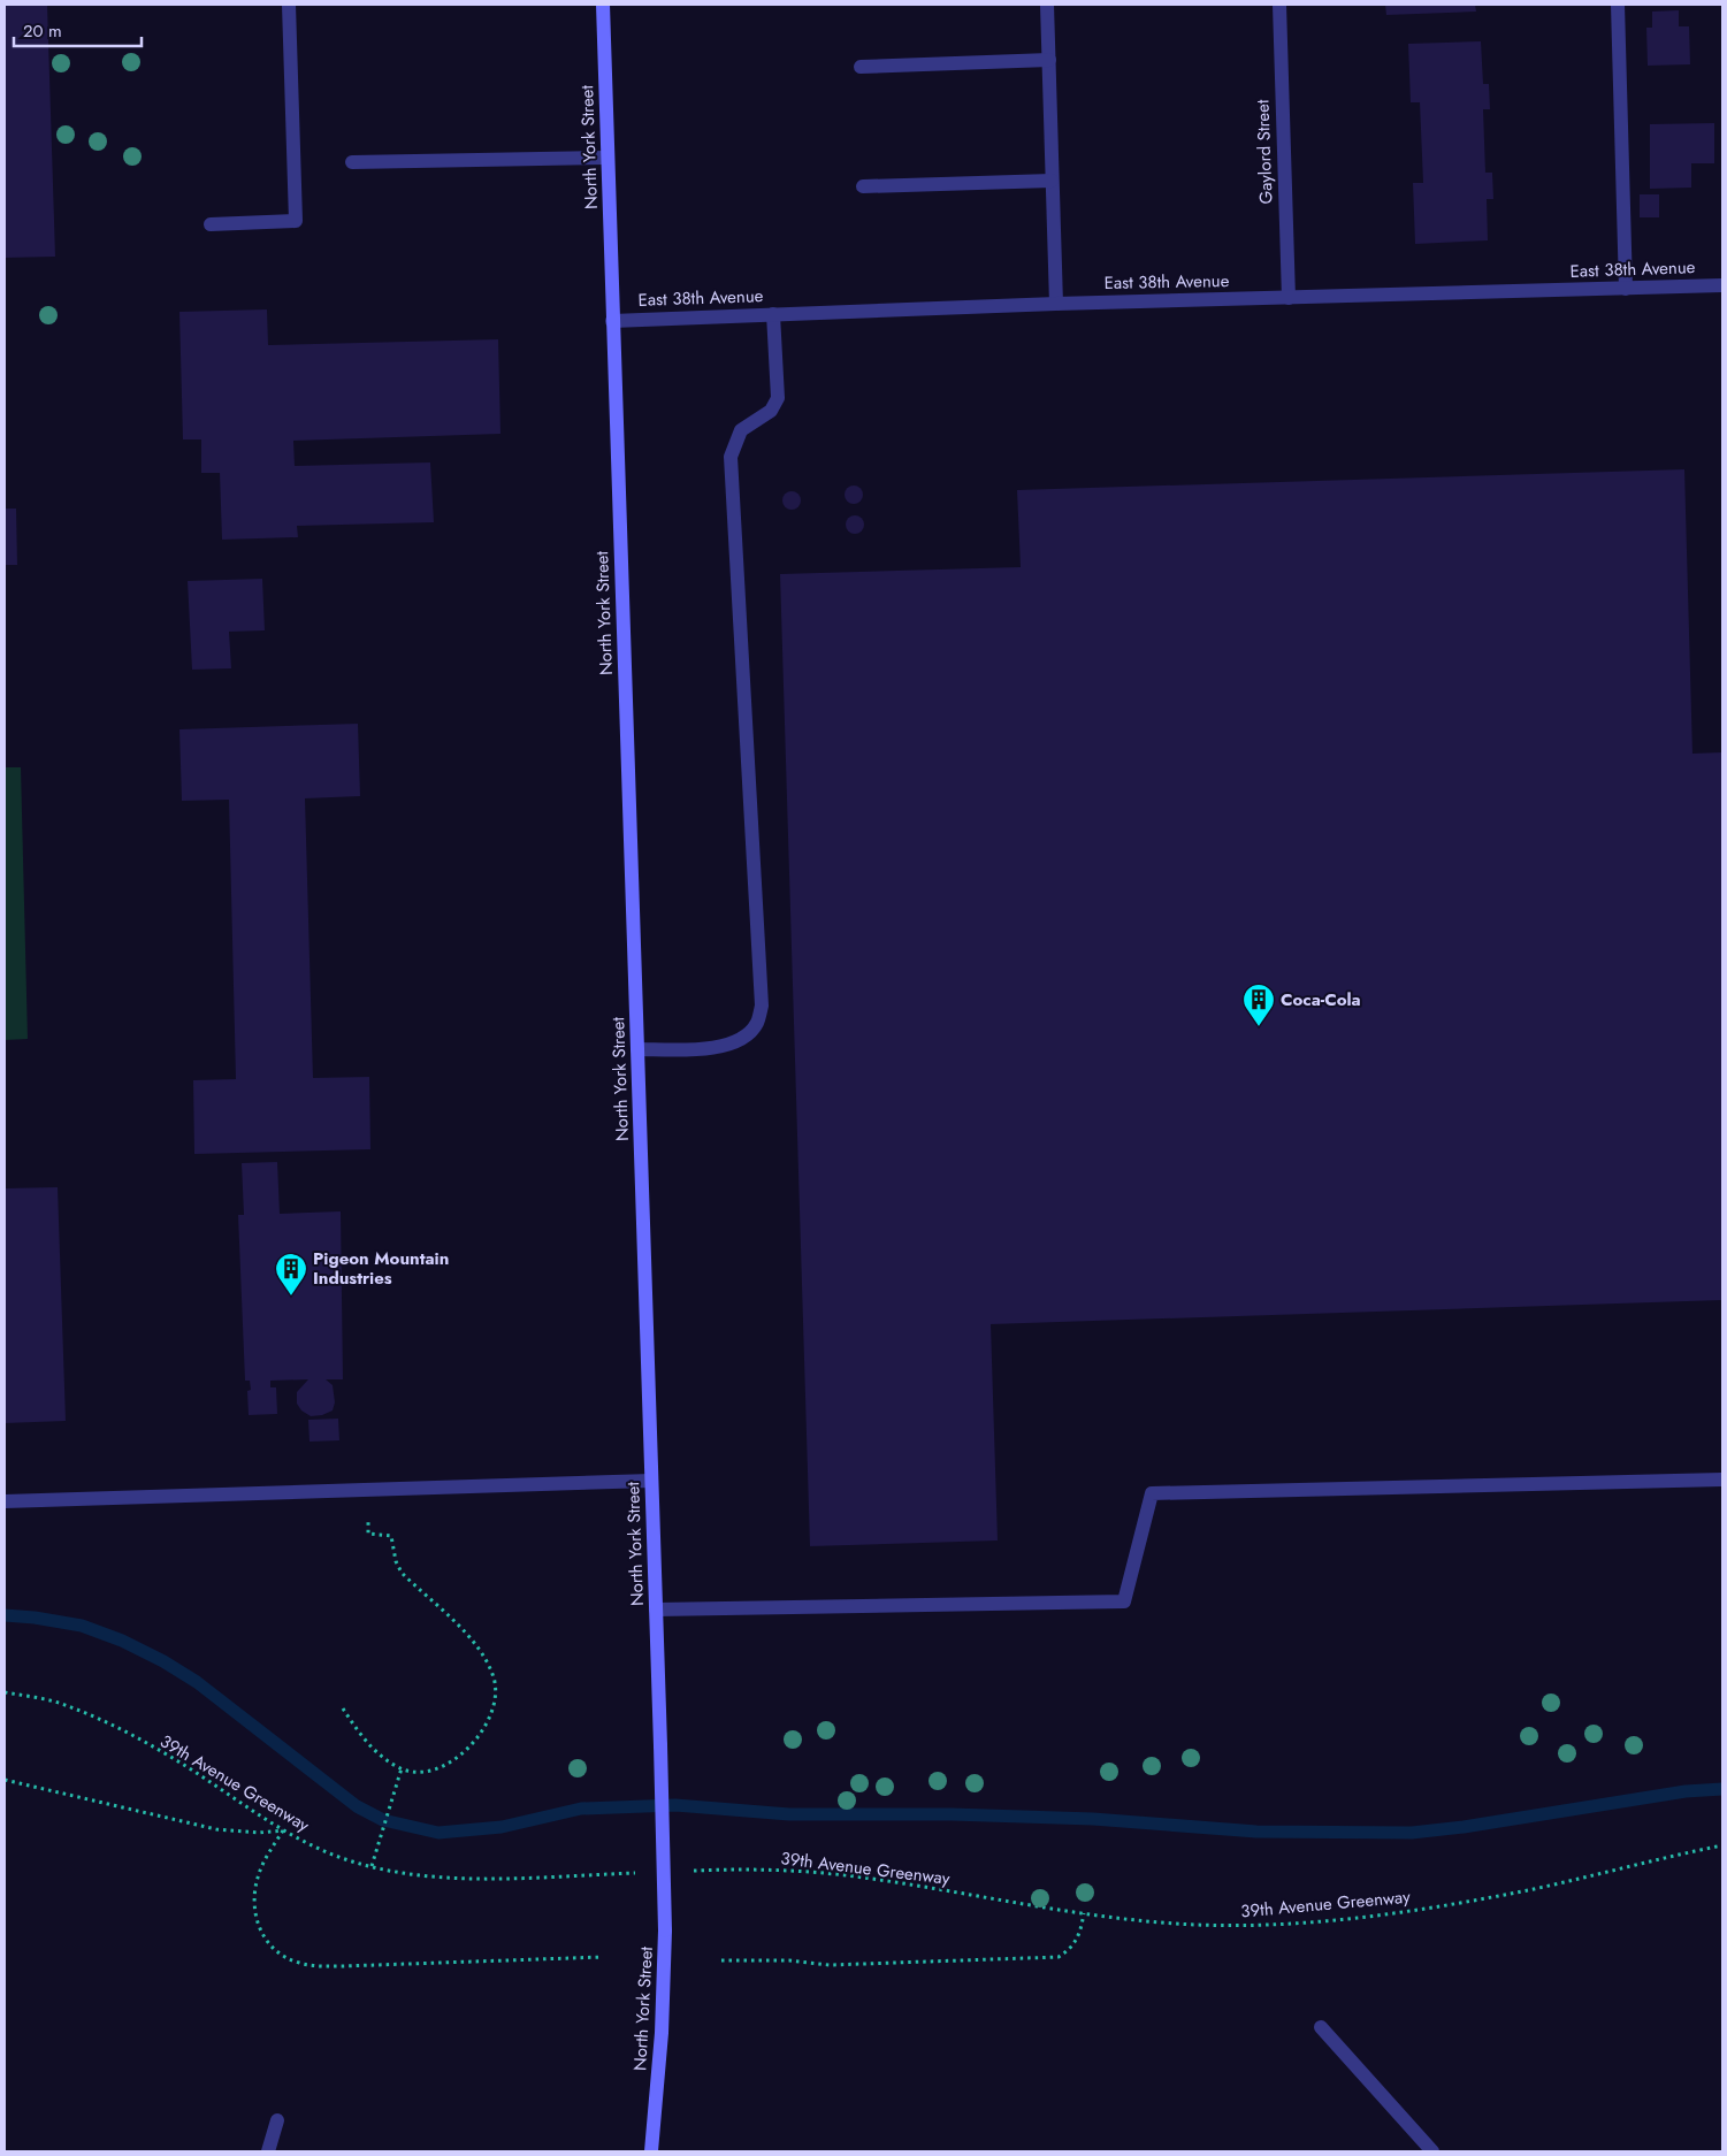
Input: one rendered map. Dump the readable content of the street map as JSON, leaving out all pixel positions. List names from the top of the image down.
{
  "streets": {
    "main road": ["North York Street"],
    "street": ["Gaylord Street", "East 38th Avenue"],
    "path": ["39th Avenue Greenway"]
  },
  "crossings": [
    ["North York Street", "East 38th Avenue"],
    ["Gaylord Street", "East 38th Avenue"]
  ],
  "places": {
    "building": ["Coca-Cola", "Pigeon Mountain Industries"]
  },
  "scale_bar": "20 m"
}
